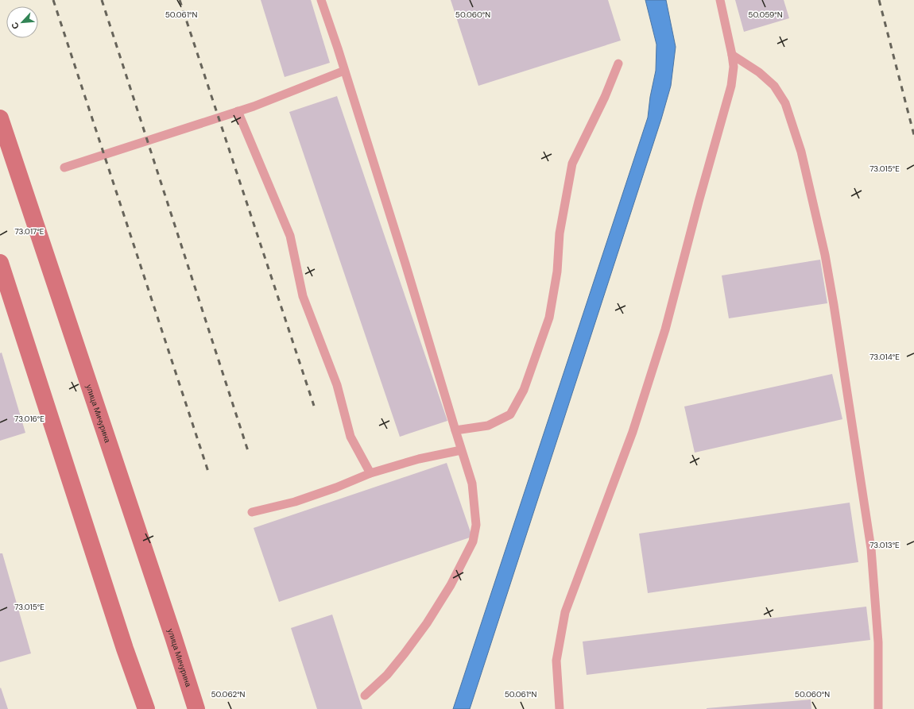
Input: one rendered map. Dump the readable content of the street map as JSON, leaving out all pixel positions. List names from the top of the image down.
{
  "streets": {
    "main road": ["улица Мичурина"]
  },
  "north": "bottom left",
  "coordinates": [
    "50.061°N",
    "50.060°N",
    "50.059°N",
    "73.015°E",
    "73.017°E",
    "73.014°E",
    "73.016°E",
    "73.013°E",
    "50.062°N"
  ]
}
